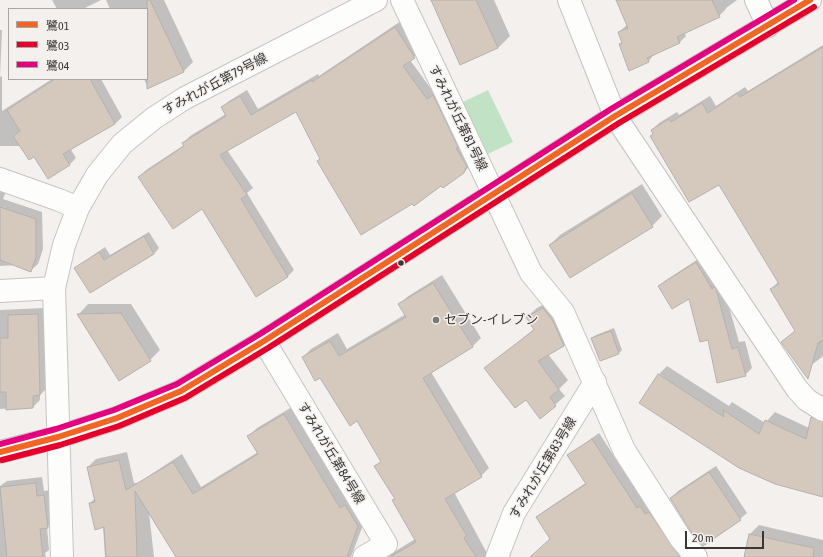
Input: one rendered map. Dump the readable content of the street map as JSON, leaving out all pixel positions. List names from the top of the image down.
{
  "streets": {
    "street": [
      "すみれが丘第79号線",
      "すみれが丘第81号線",
      "すみれが丘第84号線",
      "すみれが丘第83号線"
    ]
  },
  "crossings": [
    ["すみれが丘第81号線", "すみれが丘第83号線"]
  ],
  "places": ["セブン-イレブン"],
  "lines": ["transit line 鷺01", "transit line 鷺04", "transit line 鷺03"],
  "legend": ["鷺01", "鷺03", "鷺04"],
  "scale_bar": "20 m"
}
